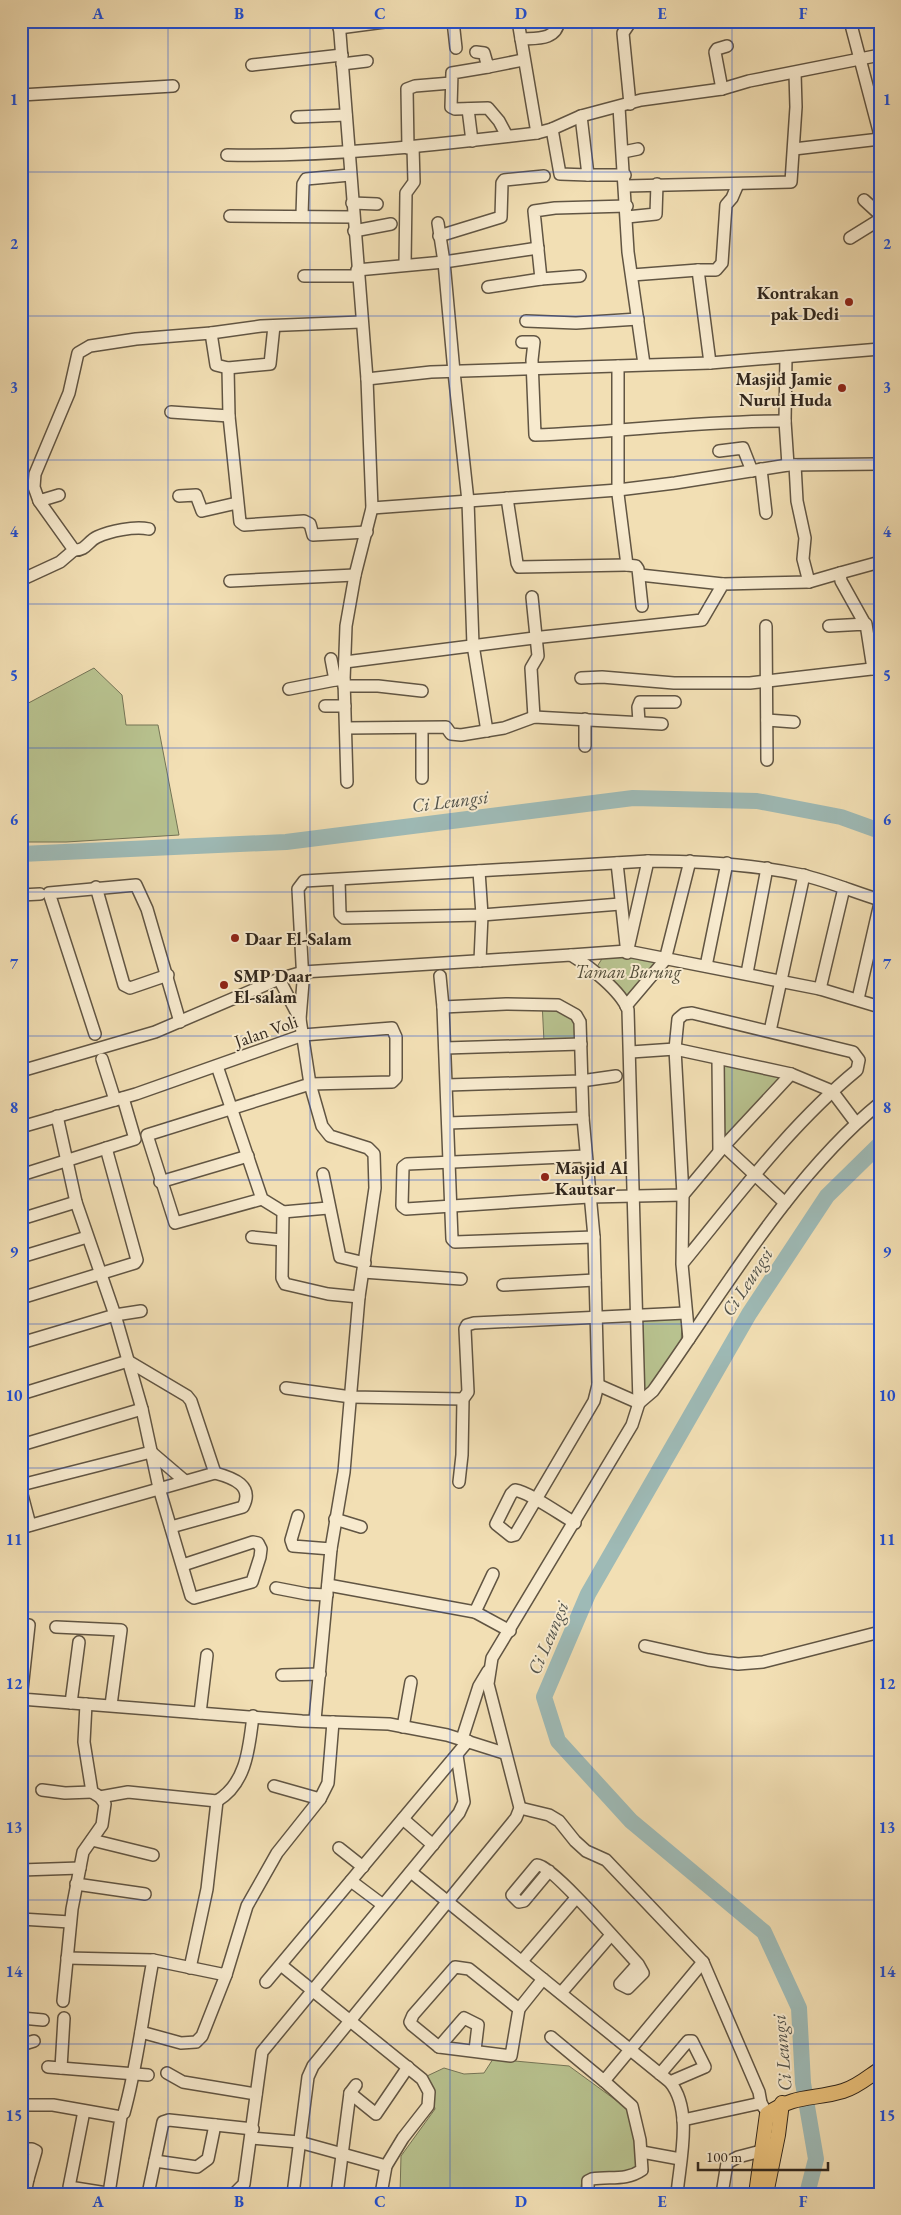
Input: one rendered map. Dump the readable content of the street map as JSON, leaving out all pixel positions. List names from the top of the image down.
{
  "streets": {
    "street": ["Jalan Voli"]
  },
  "water": ["Ci Leungsi"],
  "parks": ["Taman Burung"],
  "places": [
    "Kontrakan pak Dedi",
    "Masjid Jamie Nurul Huda",
    "Daar El-Salam",
    "SMP Daar El-salam",
    "Masjid Al Kautsar"
  ],
  "scale_bar": "100 m",
  "grid": {
    "columns": [
      "A",
      "B",
      "C",
      "D",
      "E",
      "F"
    ],
    "rows": [
      "1",
      "2",
      "3",
      "4",
      "5",
      "6",
      "7",
      "8",
      "9",
      "10",
      "11",
      "12",
      "13",
      "14",
      "15"
    ]
  }
}
